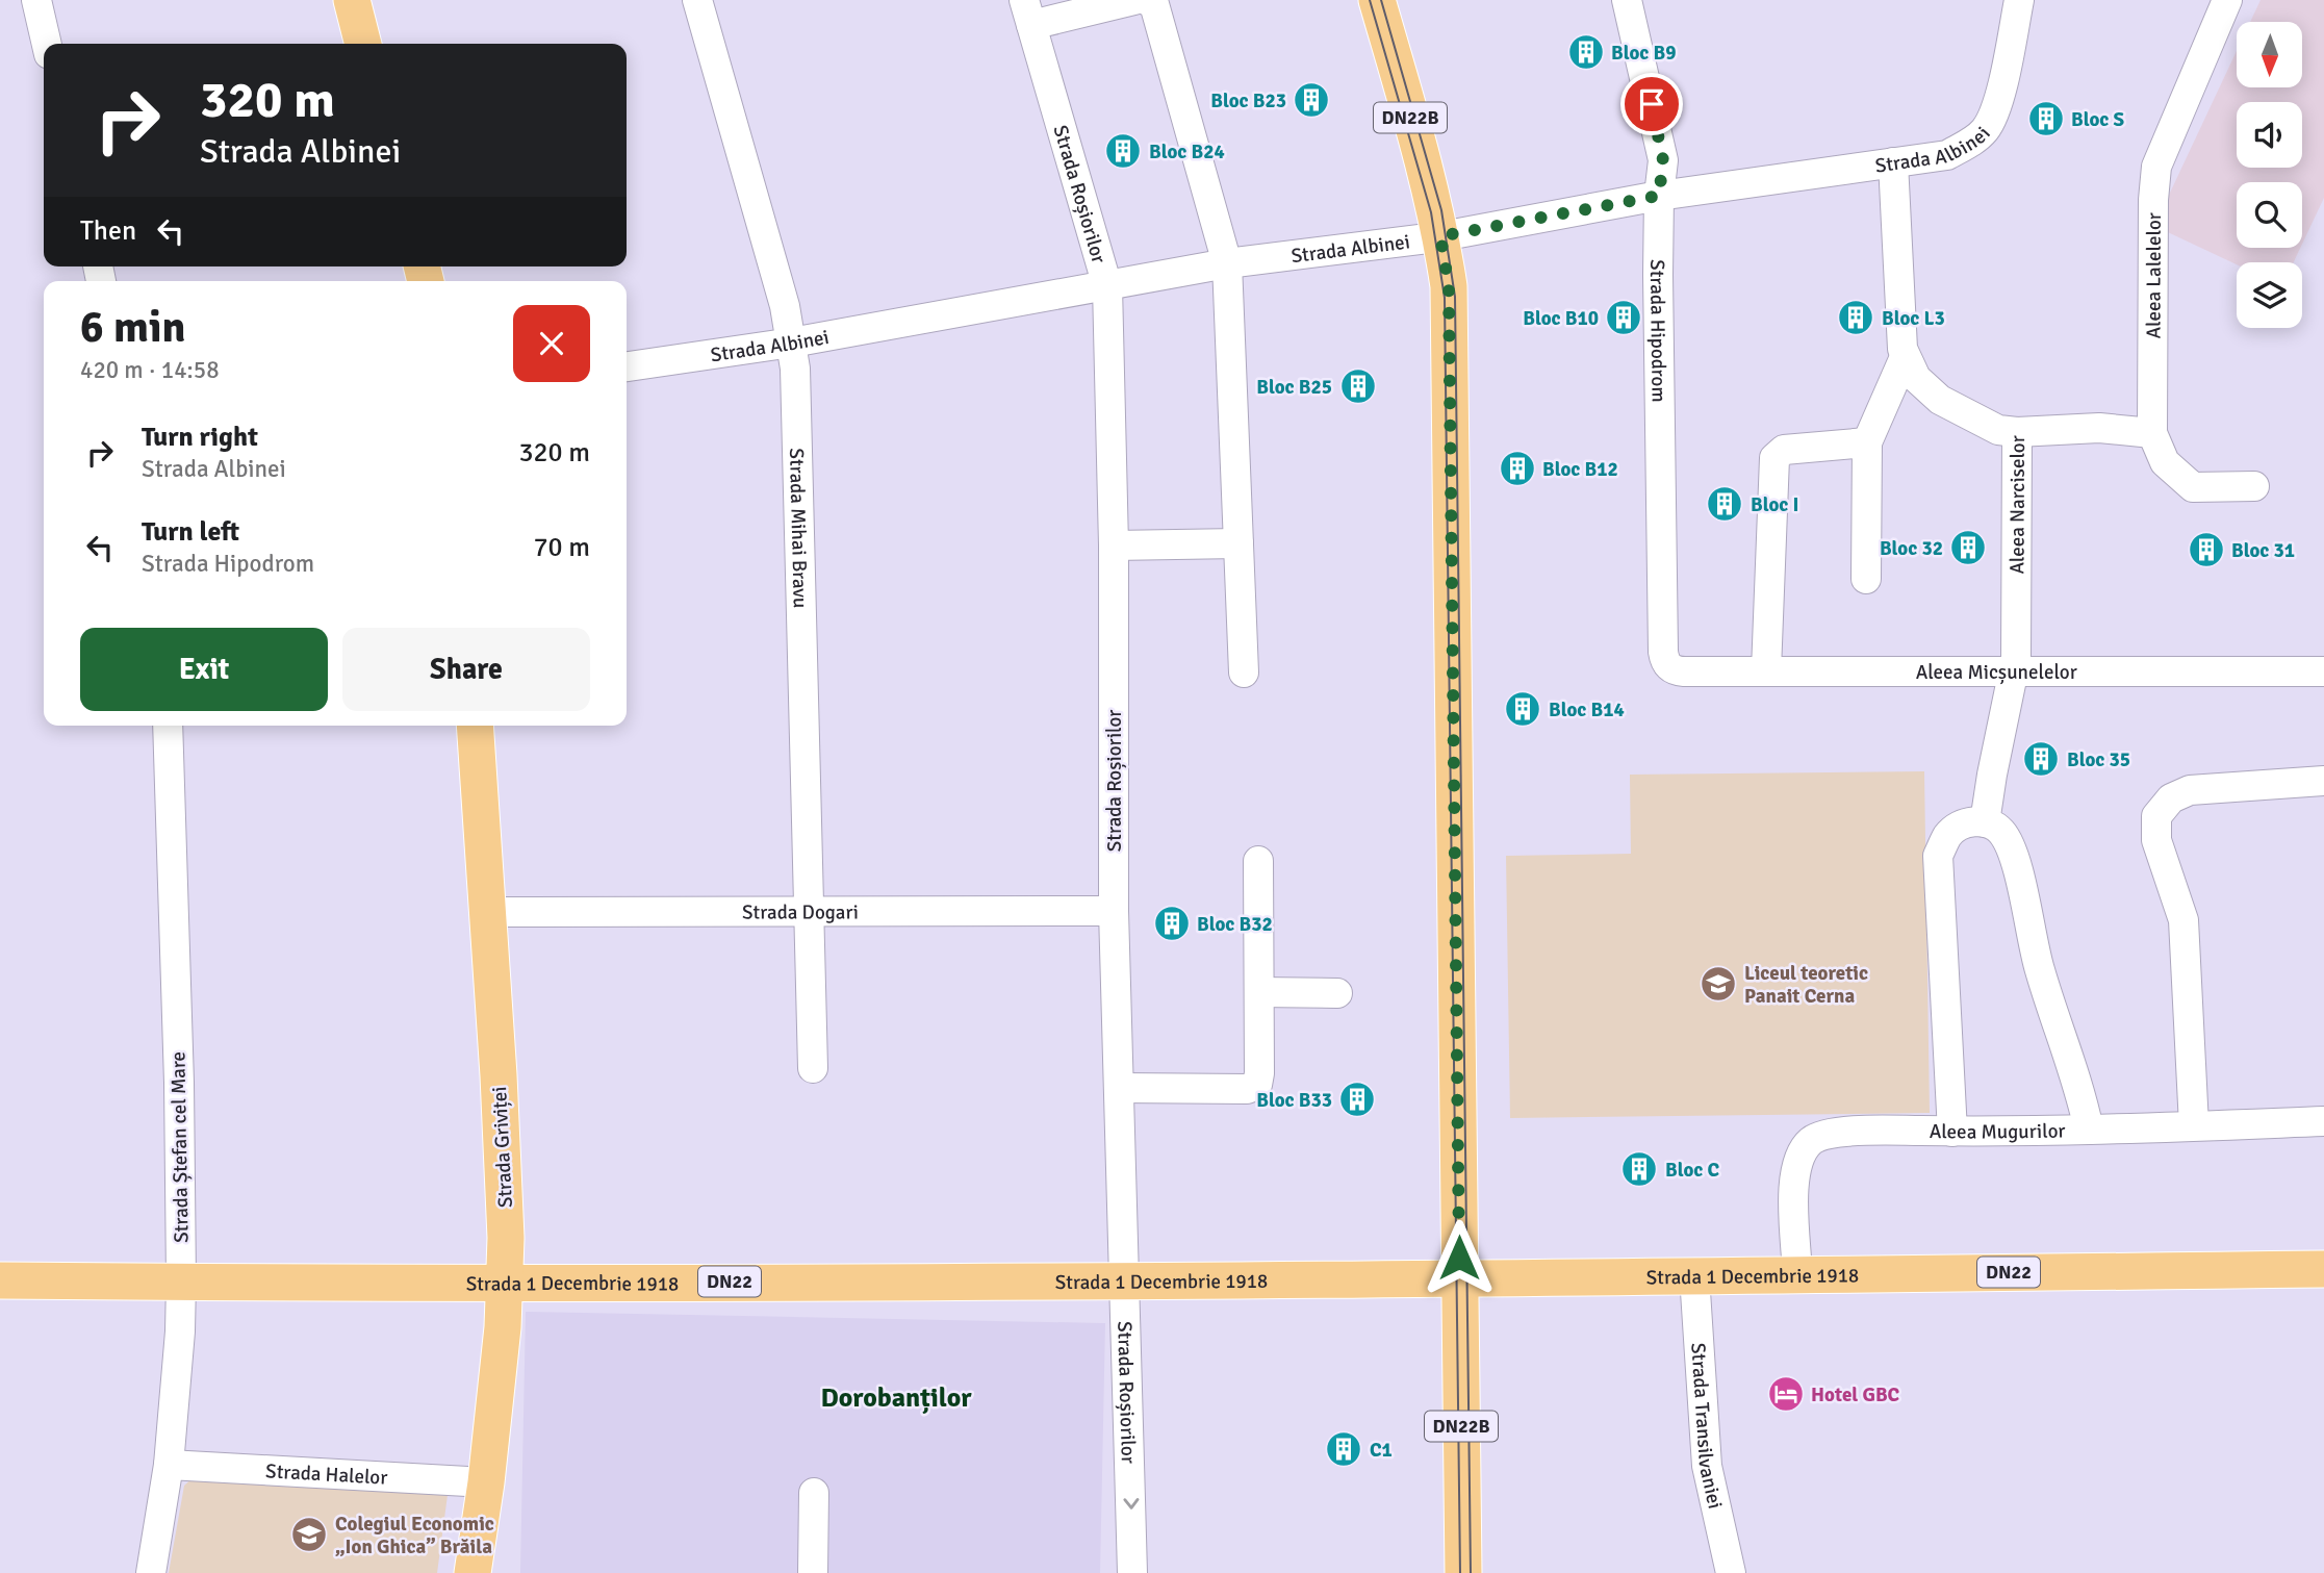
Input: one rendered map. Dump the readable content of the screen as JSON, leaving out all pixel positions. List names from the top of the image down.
{
  "streets": {
    "main road": [
      "DN22B",
      "Strada Griviței",
      "DN22",
      "Strada 1 Decembrie 1918"
    ],
    "street": [
      "Strada Albinei",
      "Strada Roșiorilor",
      "Aleea Lalelelor",
      "Strada Hipodrom",
      "Aleea Narciselor",
      "Strada Mihai Bravu",
      "Aleea Micșunelelor",
      "Strada Dogari",
      "Aleea Mugurilor",
      "Strada Ștefan cel Mare",
      "Strada Transilvaniei",
      "Strada Halelor"
    ]
  },
  "crossings": [
    ["DN22B", "Strada Albinei"],
    ["DN22B", "Strada 1 Decembrie 1918"],
    ["Strada Albinei", "Strada Roșiorilor"],
    ["Strada Albinei", "Strada Hipodrom"],
    ["Strada Albinei", "Aleea Narciselor"],
    ["Strada Albinei", "Strada Mihai Bravu"],
    ["Strada Roșiorilor", "Strada Dogari"],
    ["Strada Roșiorilor", "Strada 1 Decembrie 1918"],
    ["Strada Hipodrom", "Aleea Micșunelelor"],
    ["Aleea Narciselor", "Aleea Micșunelelor"],
    ["Strada Mihai Bravu", "Strada Dogari"],
    ["Strada Dogari", "Strada Griviței"],
    ["Aleea Mugurilor", "Strada 1 Decembrie 1918"],
    ["Strada Ștefan cel Mare", "Strada 1 Decembrie 1918"],
    ["Strada Ștefan cel Mare", "Strada Halelor"],
    ["Strada Griviței", "Strada 1 Decembrie 1918"],
    ["Strada Griviței", "Strada Halelor"],
    ["Strada 1 Decembrie 1918", "Strada Transilvaniei"]
  ],
  "districts": ["Dorobanților"],
  "places": {
    "building": [
      "Bloc B9",
      "Bloc B23",
      "Bloc S",
      "Bloc B24",
      "Bloc B10",
      "Bloc L3",
      "Bloc B25",
      "Bloc B12",
      "Bloc I",
      "Bloc 32",
      "Bloc 31",
      "Bloc B14",
      "Bloc 35",
      "Bloc B32",
      "Bloc B33",
      "Bloc C",
      "C1"
    ],
    "school or university": ["Liceul teoretic Panait Cerna", "Colegiul Economic „Ion Ghica” Brăila"],
    "hotel": ["Hotel GBC"]
  },
  "north": "bottom",
  "page": {
    "turn": ["320 m", "Strada Albinei"],
    "then": "Then",
    "heading": ["6 min", "420 m · 14:58"],
    "list": [
      {
        "name": "Turn right",
        "note": "Strada Albinei",
        "value": "320 m"
      },
      {
        "name": "Turn left",
        "note": "Strada Hipodrom",
        "value": "70 m"
      }
    ],
    "buttons": ["Exit", "Share"]
  }
}
